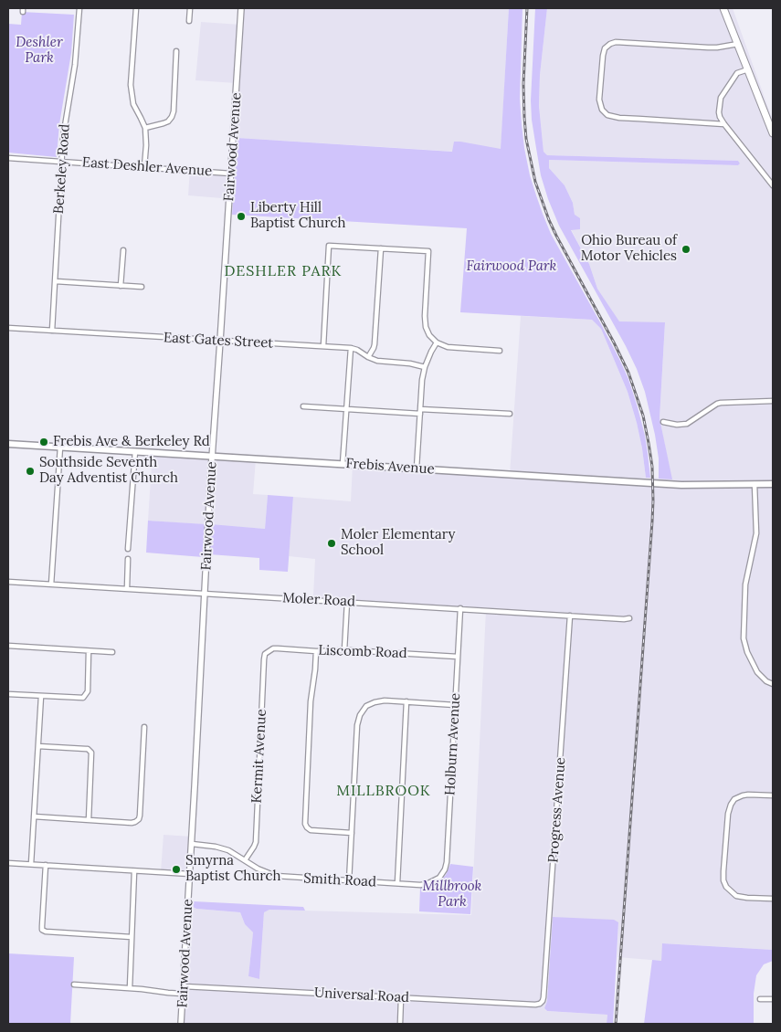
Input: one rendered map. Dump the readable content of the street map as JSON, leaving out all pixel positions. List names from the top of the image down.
{
  "streets": {
    "main road": ["Frebis Avenue"],
    "street": [
      "Fairwood Avenue",
      "East Deshler Avenue",
      "Berkeley Road",
      "East Gates Street",
      "Moler Road",
      "Liscomb Road",
      "Holburn Avenue",
      "Kermit Avenue",
      "Progress Avenue",
      "Smith Road",
      "Universal Road"
    ]
  },
  "crossings": [
    ["Fairwood Avenue", "East Deshler Avenue"],
    ["Fairwood Avenue", "East Gates Street"],
    ["Fairwood Avenue", "Frebis Avenue"],
    ["Fairwood Avenue", "Moler Road"],
    ["Fairwood Avenue", "Smith Road"],
    ["Fairwood Avenue", "Universal Road"],
    ["East Deshler Avenue", "Berkeley Road"],
    ["Berkeley Road", "East Gates Street"],
    ["Moler Road", "Holburn Avenue"],
    ["Moler Road", "Progress Avenue"],
    ["Liscomb Road", "Holburn Avenue"],
    ["Liscomb Road", "Kermit Avenue"],
    ["Holburn Avenue", "Smith Road"],
    ["Kermit Avenue", "Smith Road"],
    ["Progress Avenue", "Universal Road"]
  ],
  "districts": ["DESHLER PARK", "MILLBROOK"],
  "parks": ["Deshler Park", "Fairwood Park", "Millbrook Park"],
  "places": [
    "Liberty Hill Baptist Church",
    "Ohio Bureau of Motor Vehicles",
    "Frebis Ave & Berkeley Rd",
    "Southside Seventh Day Adventist Church",
    "Moler Elementary School",
    "Smyrna Baptist Church"
  ]
}
